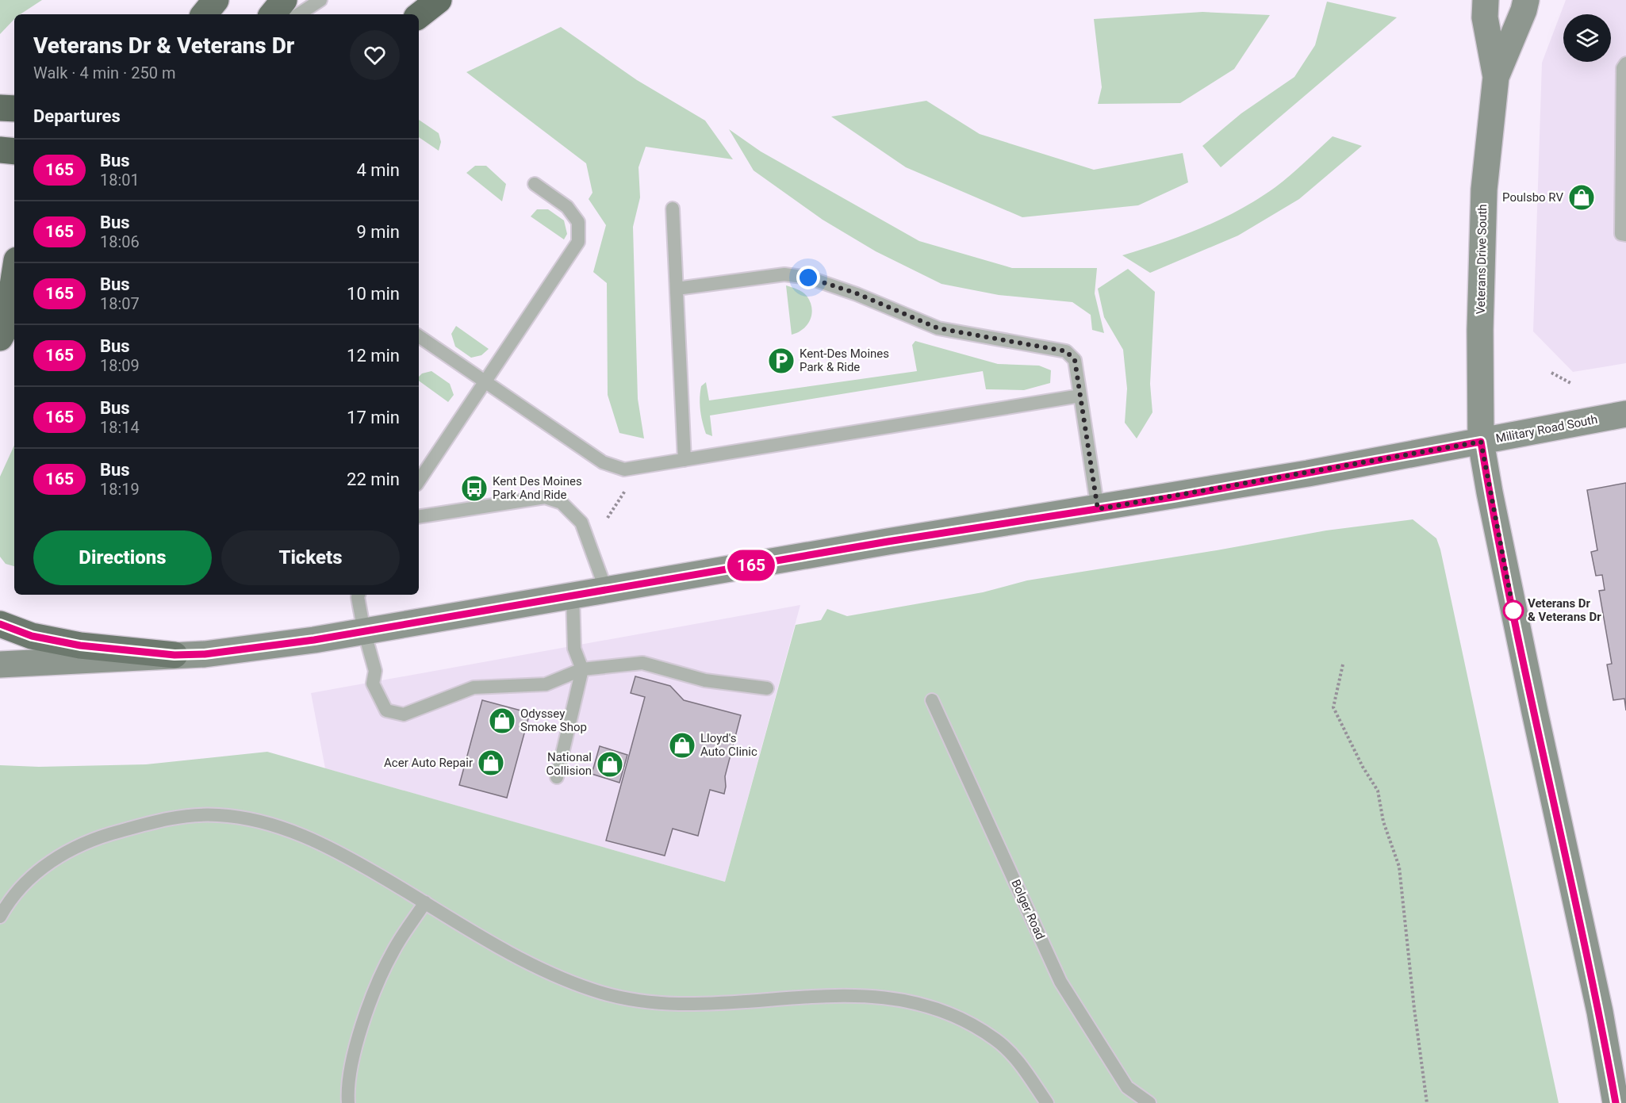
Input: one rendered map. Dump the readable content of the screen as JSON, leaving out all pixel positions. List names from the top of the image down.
{
  "streets": {
    "main road": ["Veterans Drive South", "Military Road South"],
    "lane": ["Bolger Road"]
  },
  "crossings": [
    ["Veterans Drive South", "Military Road South"]
  ],
  "places": {
    "shop": [
      "Poulsbo RV",
      "Odyssey Smoke Shop",
      "Lloyd's Auto Clinic",
      "Acer Auto Repair",
      "National Collision"
    ],
    "parking": ["Kent-Des Moines Park & Ride"],
    "bus stop": ["Kent Des Moines Park And Ride"],
    "other": ["Veterans Dr & Veterans Dr"]
  },
  "lines": ["bus line 165"],
  "page": {
    "on_map": "165",
    "heading": [
      ["Veterans Dr & Veterans Dr", "Walk · 4 min · 250 m"],
      "Departures"
    ],
    "list": [
      {
        "mark": "165",
        "name": "Bus",
        "note": "18:01",
        "value": "4 min"
      },
      {
        "mark": "165",
        "name": "Bus",
        "note": "18:06",
        "value": "9 min"
      },
      {
        "mark": "165",
        "name": "Bus",
        "note": "18:07",
        "value": "10 min"
      },
      {
        "mark": "165",
        "name": "Bus",
        "note": "18:09",
        "value": "12 min"
      },
      {
        "mark": "165",
        "name": "Bus",
        "note": "18:14",
        "value": "17 min"
      },
      {
        "mark": "165",
        "name": "Bus",
        "note": "18:19",
        "value": "22 min"
      }
    ],
    "buttons": ["Directions", "Tickets"]
  }
}
